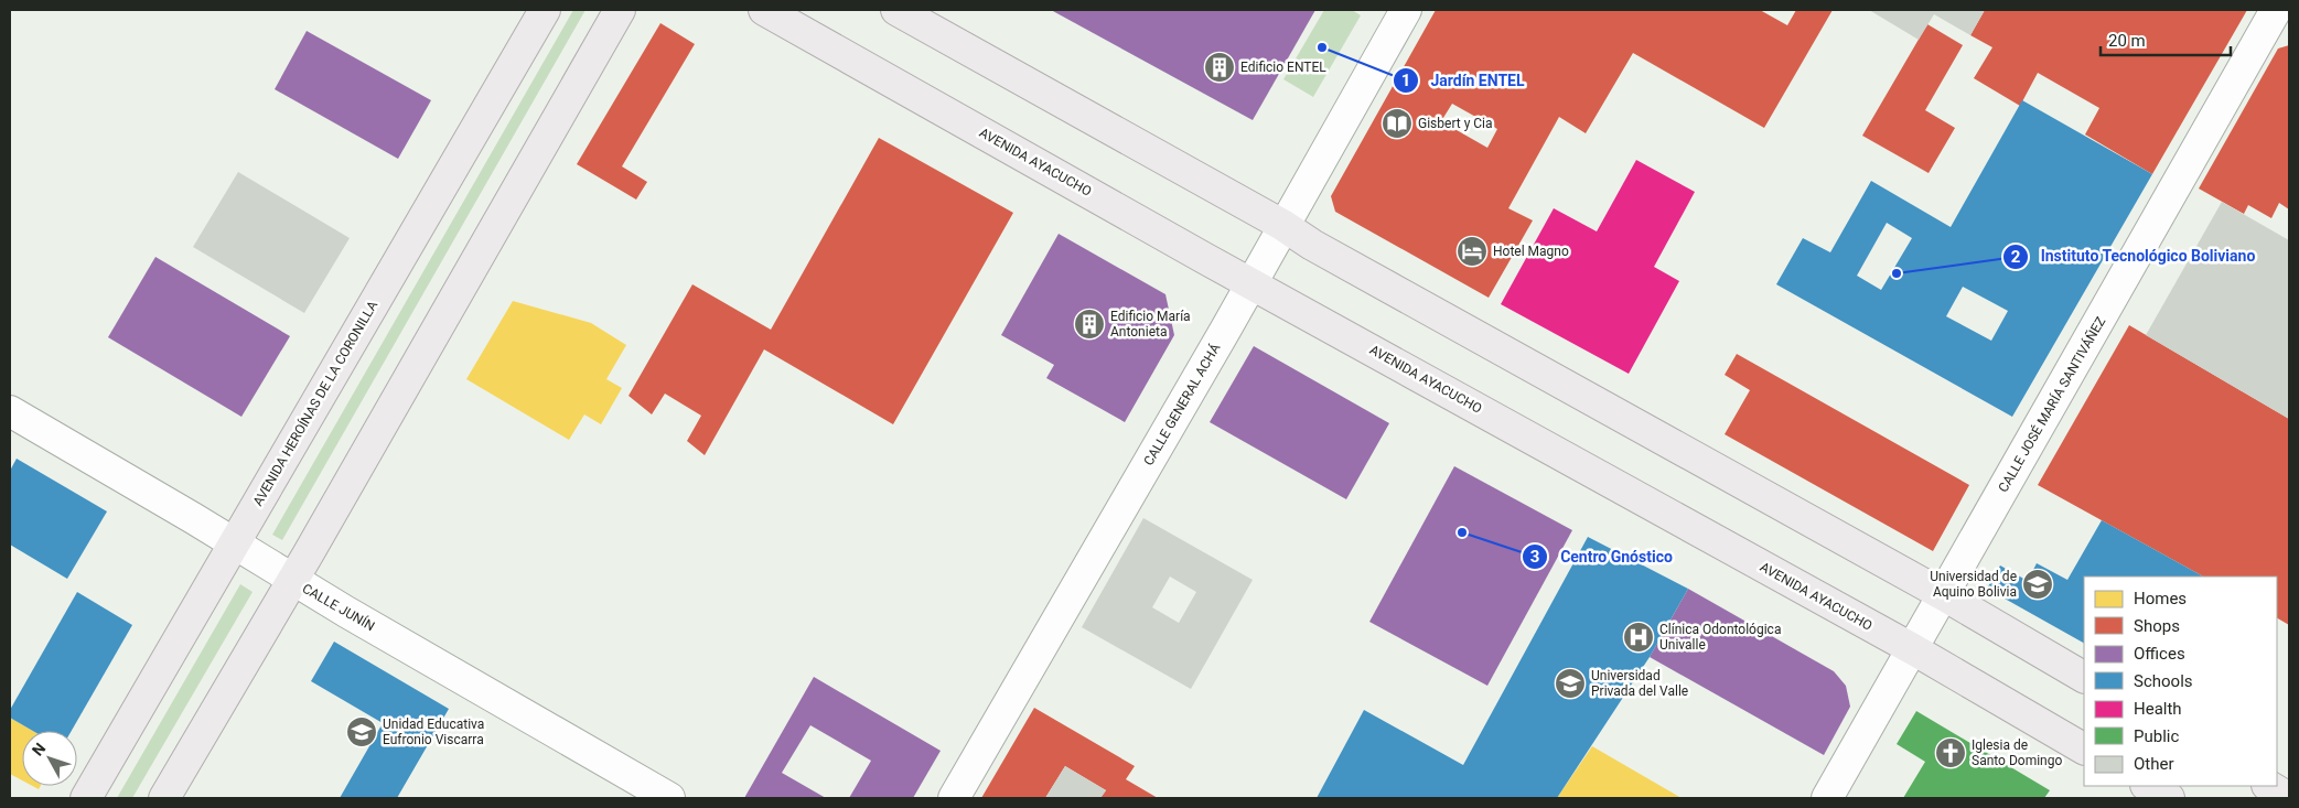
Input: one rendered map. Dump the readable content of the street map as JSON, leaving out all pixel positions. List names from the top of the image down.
{
  "streets": {
    "main road": ["AVENIDA AYACUCHO", "AVENIDA HEROÍNAS DE LA CORONILLA"],
    "street": ["CALLE GENERAL ACHÁ", "CALLE JOSÉ MARÍA SANTIVÁÑEZ", "CALLE JUNÍN"]
  },
  "crossings": [
    ["AVENIDA AYACUCHO", "CALLE GENERAL ACHÁ"],
    ["AVENIDA AYACUCHO", "CALLE JOSÉ MARÍA SANTIVÁÑEZ"],
    ["AVENIDA HEROÍNAS DE LA CORONILLA", "CALLE JUNÍN"]
  ],
  "places": {
    "other": ["Jardín ENTEL", "Instituto Tecnológico Boliviano", "Centro Gnóstico"],
    "building": ["Edificio ENTEL", "Edificio María Antonieta"],
    "library": ["Gisbert y Cia"],
    "hotel": ["Hotel Magno"],
    "school or university": ["Universidad de Aquino Bolivia", "Universidad Privada del Valle", "Unidad Educativa Eufronio Viscarra"],
    "hospital": ["Clínica Odontológica Univalle"],
    "church": ["Iglesia de Santo Domingo"]
  },
  "legend": [
    "Homes",
    "Shops",
    "Offices",
    "Schools",
    "Health",
    "Public",
    "Other"
  ],
  "scale_bar": "20 m",
  "north": "top left"
}
